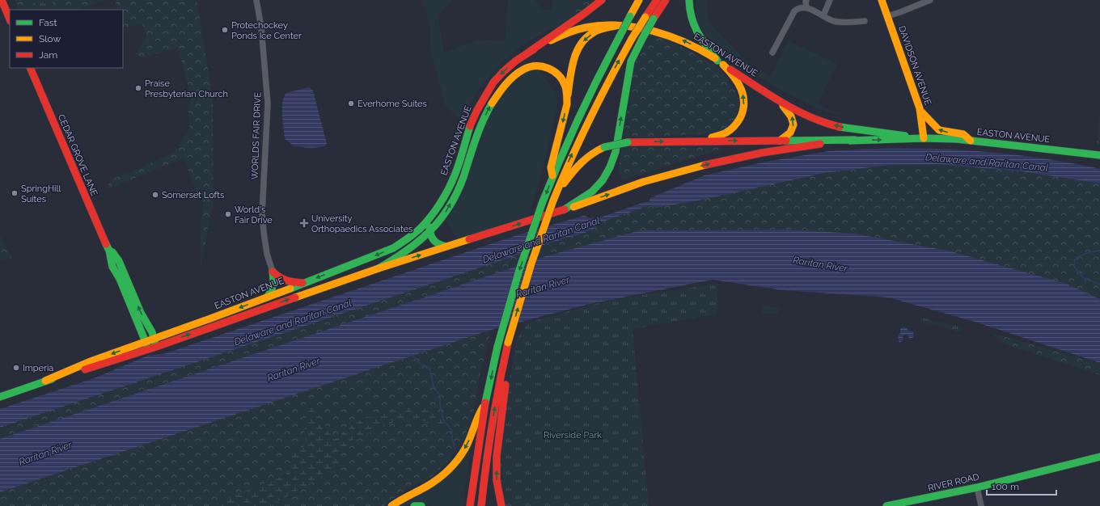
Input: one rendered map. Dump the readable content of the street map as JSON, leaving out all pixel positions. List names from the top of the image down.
{
  "streets": {
    "main road": [
      "EASTON AVENUE",
      "DAVIDSON AVENUE",
      "CEDAR GROVE LANE",
      "RIVER ROAD"
    ],
    "street": ["WORLDS FAIR DRIVE"]
  },
  "crossings": [
    ["EASTON AVENUE", "DAVIDSON AVENUE"],
    ["EASTON AVENUE", "CEDAR GROVE LANE"]
  ],
  "water": ["Delaware and Raritan Canal", "Raritan River"],
  "parks": ["Riverside Park"],
  "places": {
    "other": [
      "Protechockey Ponds Ice Center",
      "Praise Presbyterian Church",
      "Everhome Suites",
      "SpringHill Suites",
      "Somerset Lofts",
      "World's Fair Drive",
      "Imperia"
    ],
    "health": ["University Orthopaedics Associates"]
  },
  "legend": ["Fast", "Slow", "Jam"],
  "scale_bar": "100 m"
}
